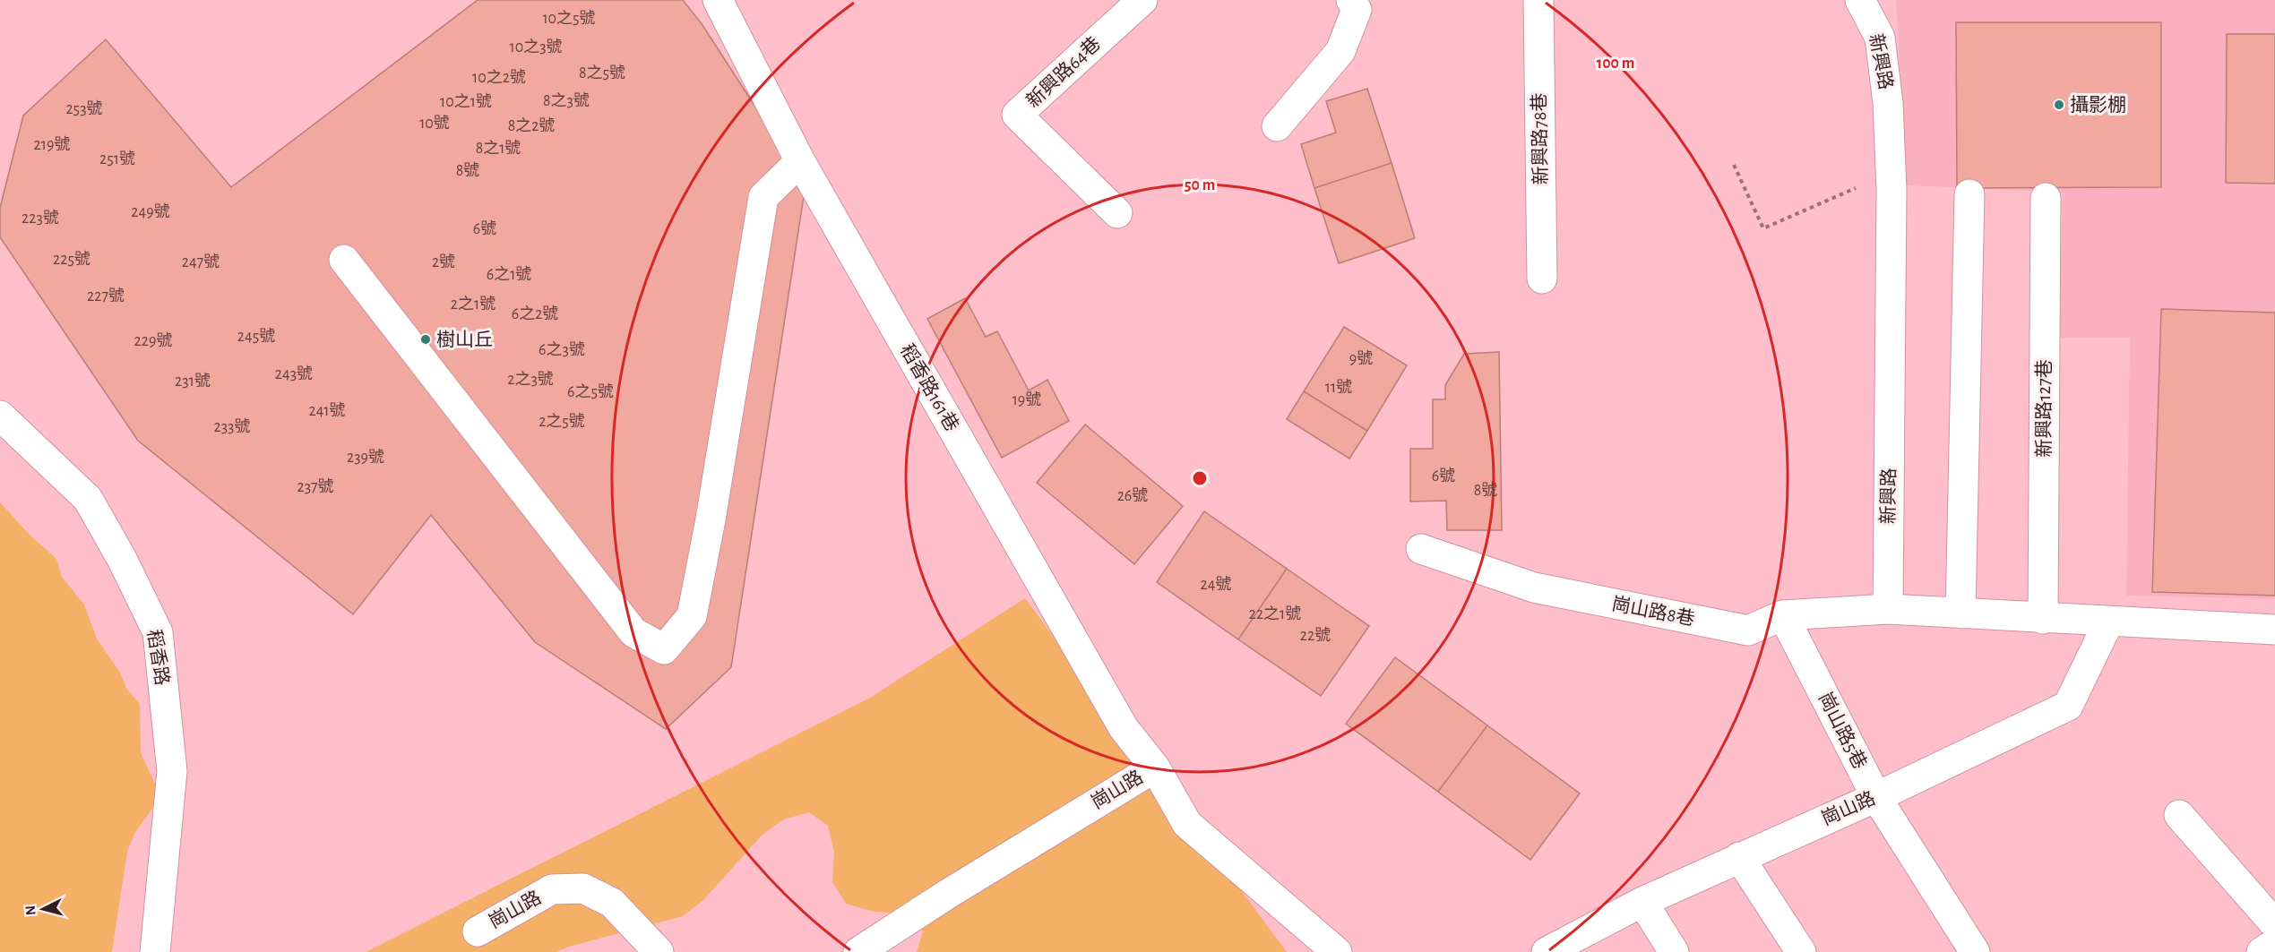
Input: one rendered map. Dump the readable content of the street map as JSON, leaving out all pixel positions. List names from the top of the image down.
{
  "streets": {
    "street": [
      "新興路",
      "新興路64巷",
      "新興路78巷",
      "稻香路161巷",
      "新興路127巷",
      "崗山路8巷",
      "稻香路",
      "崗山路5巷",
      "崗山路"
    ]
  },
  "crossings": [
    ["新興路", "崗山路8巷"],
    ["稻香路161巷", "崗山路"],
    ["崗山路8巷", "崗山路5巷"],
    ["崗山路5巷", "崗山路"]
  ],
  "places": ["攝影棚", "樹山丘"],
  "house_numbers": [
    "10之5號",
    "10之3號",
    "8之5號",
    "10之2號",
    "8之3號",
    "10之1號",
    "253號",
    "10號",
    "8之2號",
    "219號",
    "8之1號",
    "251號",
    "8號",
    "249號",
    "223號",
    "6號",
    "225號",
    "247號",
    "2號",
    "6之1號",
    "227號",
    "2之1號",
    "6之2號",
    "245號",
    "229號",
    "6之3號",
    "9號",
    "243號",
    "2之3號",
    "231號",
    "11號",
    "6之5號",
    "19號",
    "241號",
    "2之5號",
    "233號",
    "239號",
    "6號",
    "237號",
    "8號",
    "26號",
    "24號",
    "22之1號",
    "22號"
  ],
  "north": "left",
  "rings": ["100 m", "50 m"]
}
